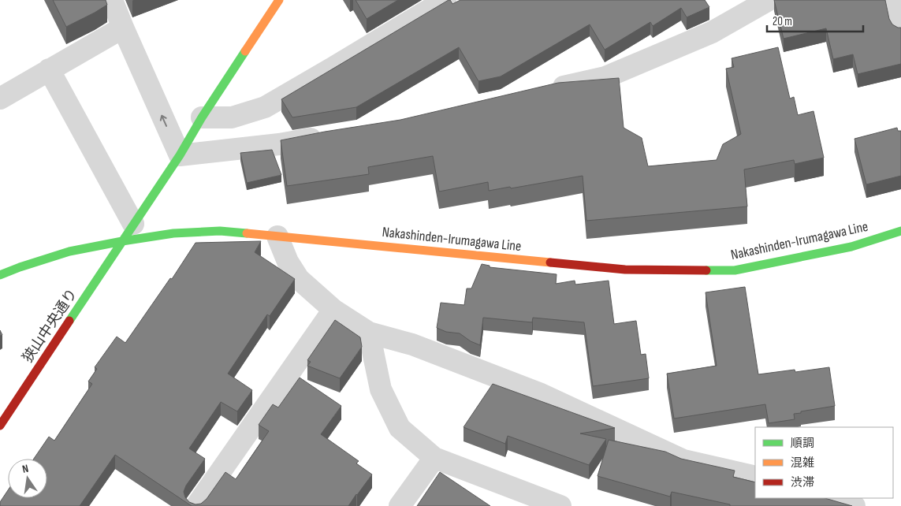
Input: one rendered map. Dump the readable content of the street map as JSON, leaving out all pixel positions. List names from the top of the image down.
{
  "streets": {
    "main road": ["Nakashinden-Irumagawa Line", "狭山中央通り"]
  },
  "crossings": [
    ["Nakashinden-Irumagawa Line", "狭山中央通り"]
  ],
  "legend": ["順調", "混雑", "渋滞"],
  "scale_bar": "20 m",
  "north": "top"
}
